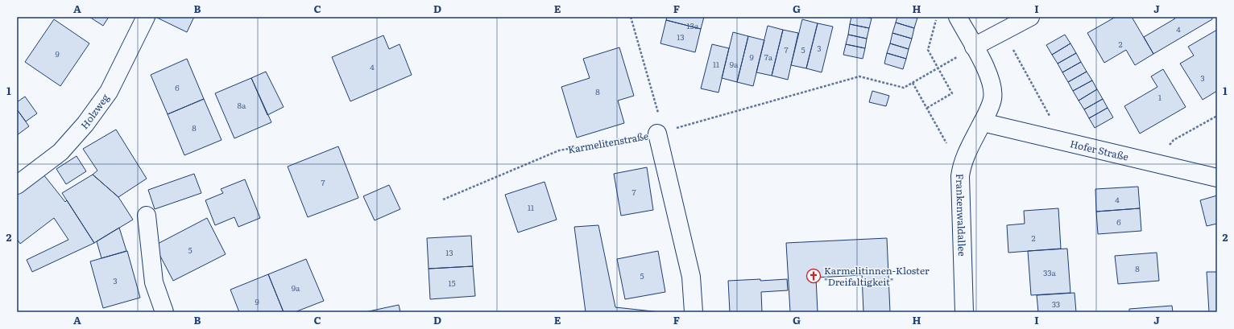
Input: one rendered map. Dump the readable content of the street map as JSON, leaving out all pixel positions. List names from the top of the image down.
{
  "streets": {
    "street": [
      "Holzweg",
      "Karmelitenstraße",
      "Hofer Straße",
      "Frankenwaldallee"
    ]
  },
  "crossings": [
    ["Hofer Straße", "Frankenwaldallee"]
  ],
  "places": {
    "church": ["Karmelitinnen-Kloster \"Dreifaltigkeit\""]
  },
  "house_numbers": [
    "13a",
    "4",
    "13",
    "2",
    "3",
    "7",
    "5",
    "9",
    "9",
    "7a",
    "11",
    "9a",
    "4",
    "3",
    "6",
    "8",
    "1",
    "8a",
    "8",
    "7",
    "7",
    "4",
    "11",
    "6",
    "2",
    "5",
    "13",
    "8",
    "33a",
    "5",
    "3",
    "15",
    "9a",
    "9",
    "33"
  ],
  "grid": {
    "columns": [
      "A",
      "B",
      "C",
      "D",
      "E",
      "F",
      "G",
      "H",
      "I",
      "J"
    ],
    "rows": ["1", "2"]
  }
}
